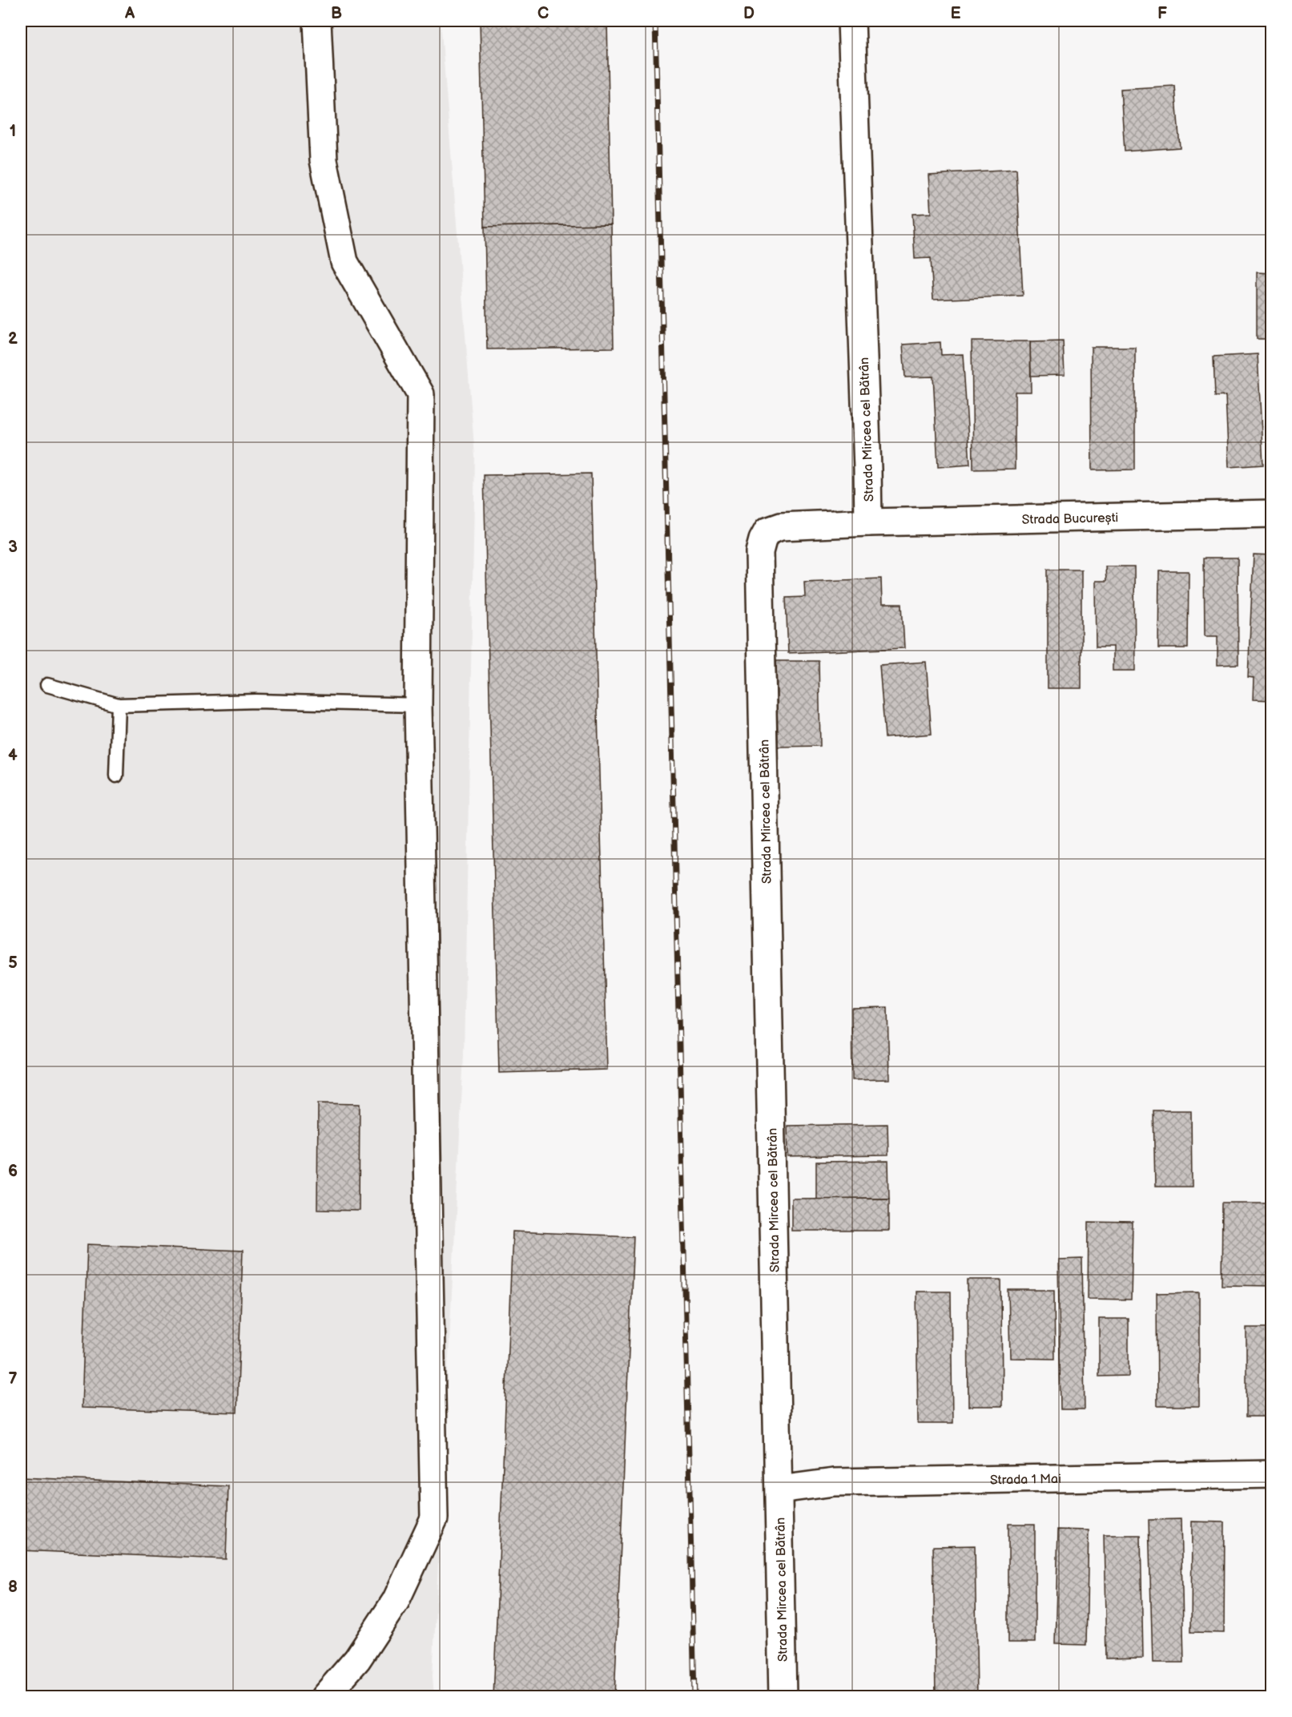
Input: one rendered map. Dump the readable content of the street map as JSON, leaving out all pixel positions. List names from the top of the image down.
{
  "streets": {
    "street": ["Strada Mircea cel Bătrân", "Strada București", "Strada 1 Mai"]
  },
  "crossings": [
    ["Strada Mircea cel Bătrân", "Strada București"],
    ["Strada Mircea cel Bătrân", "Strada 1 Mai"]
  ],
  "grid": {
    "columns": [
      "A",
      "B",
      "C",
      "D",
      "E",
      "F"
    ],
    "rows": [
      "1",
      "2",
      "3",
      "4",
      "5",
      "6",
      "7",
      "8"
    ]
  }
}
